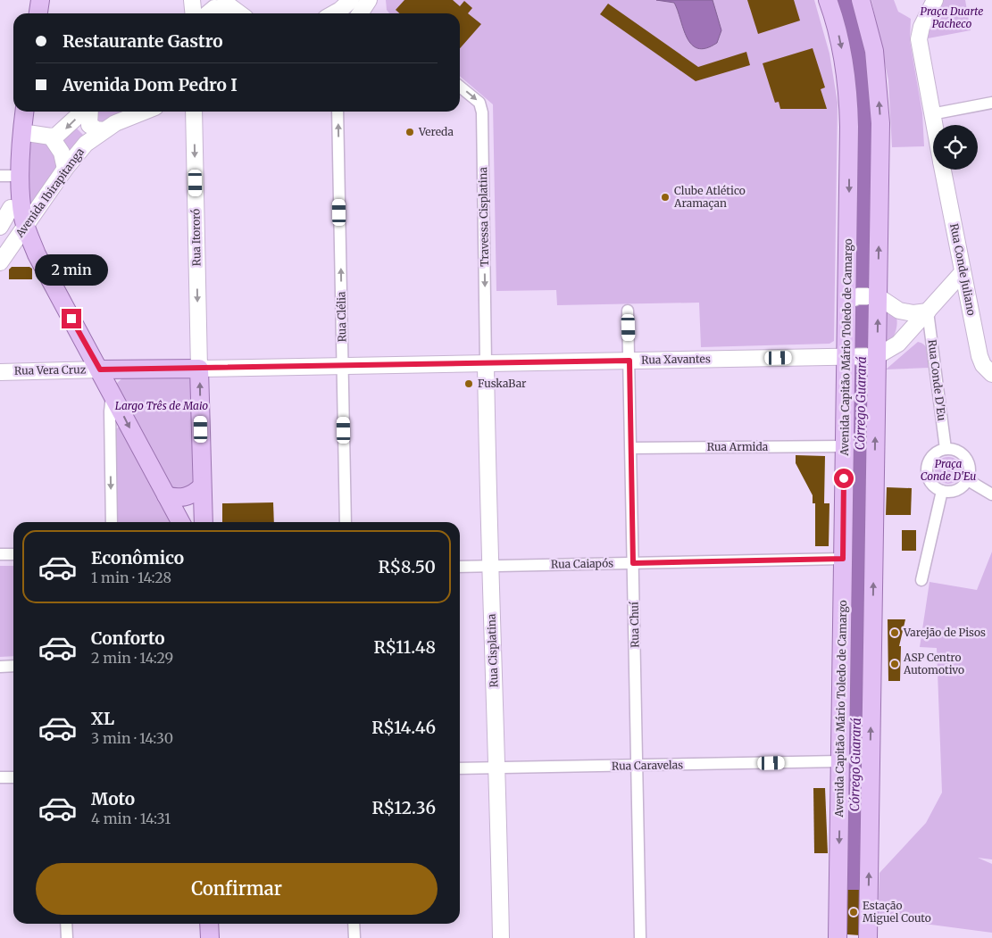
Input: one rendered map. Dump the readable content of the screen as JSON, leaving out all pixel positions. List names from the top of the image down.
{
  "streets": {
    "main road": ["Avenida Capitão Mário Toledo de Camargo", "Rua Xavantes"],
    "street": [
      "Avenida Ibirapitanga",
      "Travessa Cisplatina",
      "Rua Itororó",
      "Rua Conde Juliano",
      "Rua Clélia",
      "Rua Vera Cruz",
      "Rua Conde D'Eu",
      "Rua Armida",
      "Rua Caiapós",
      "Rua Chuí",
      "Rua Cisplatina",
      "Rua Caravelas"
    ]
  },
  "crossings": [
    ["Travessa Cisplatina", "Rua Xavantes"],
    ["Travessa Cisplatina", "Rua Cisplatina"],
    ["Rua Itororó", "Rua Xavantes"],
    ["Rua Clélia", "Rua Xavantes"],
    ["Avenida Capitão Mário Toledo de Camargo", "Rua Xavantes"],
    ["Avenida Capitão Mário Toledo de Camargo", "Rua Armida"],
    ["Avenida Capitão Mário Toledo de Camargo", "Rua Caiapós"],
    ["Avenida Capitão Mário Toledo de Camargo", "Rua Caravelas"],
    ["Rua Xavantes", "Rua Vera Cruz"],
    ["Rua Xavantes", "Rua Chuí"],
    ["Rua Xavantes", "Rua Cisplatina"],
    ["Rua Armida", "Rua Chuí"],
    ["Rua Caiapós", "Rua Chuí"],
    ["Rua Caiapós", "Rua Cisplatina"],
    ["Rua Chuí", "Rua Caravelas"],
    ["Rua Cisplatina", "Rua Caravelas"]
  ],
  "one_way": ["Travessa Cisplatina", "Rua Itororó", "Rua Clélia"],
  "water": ["Córrego Guarará"],
  "parks": ["Praça Duarte Pacheco", "Largo Três de Maio", "Praça Conde D'Eu"],
  "places": [
    "Vereda",
    "Clube Atlético Aramaçan",
    "FuskaBar",
    "Varejão de Pisos",
    "ASP Centro Automotivo",
    "Estação Miguel Couto"
  ],
  "page": {
    "banner": ["Restaurante Gastro", "Avenida Dom Pedro I"],
    "bubble": "2 min",
    "list": [
      {
        "name": "Econômico",
        "note": "1 min · 14:28",
        "value": "R$8.50"
      },
      {
        "name": "Conforto",
        "note": "2 min · 14:29",
        "value": "R$11.48"
      },
      {
        "name": "XL",
        "note": "3 min · 14:30",
        "value": "R$14.46"
      },
      {
        "name": "Moto",
        "note": "4 min · 14:31",
        "value": "R$12.36"
      }
    ],
    "buttons": "Confirmar"
  }
}
